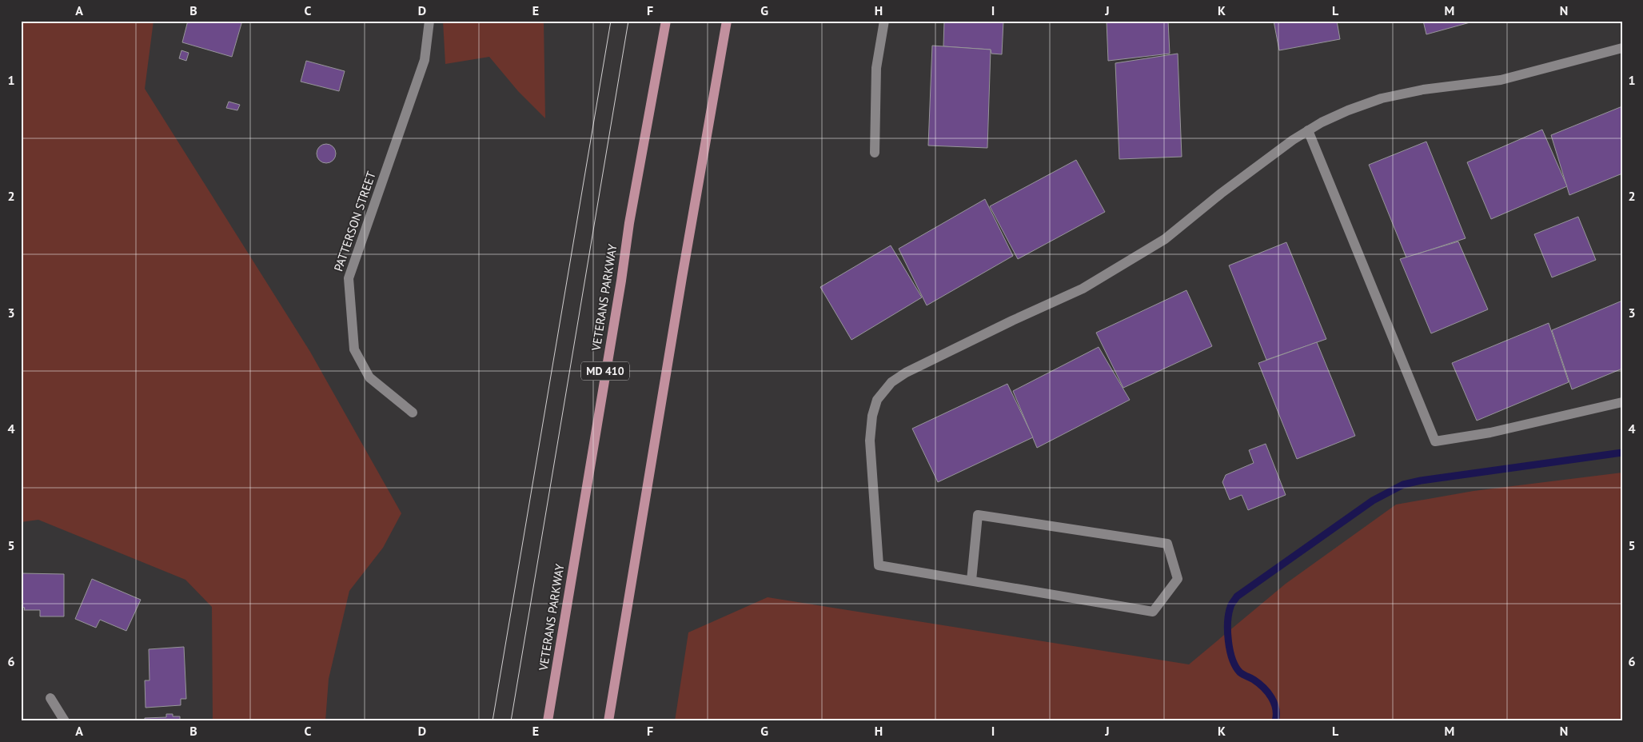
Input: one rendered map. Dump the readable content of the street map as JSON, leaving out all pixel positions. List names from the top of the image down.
{
  "streets": {
    "main road": ["VETERANS PARKWAY", "MD 410"],
    "street": ["PATTERSON STREET"]
  },
  "grid": {
    "columns": [
      "A",
      "B",
      "C",
      "D",
      "E",
      "F",
      "G",
      "H",
      "I",
      "J",
      "K",
      "L",
      "M",
      "N"
    ],
    "rows": [
      "1",
      "2",
      "3",
      "4",
      "5",
      "6"
    ]
  }
}
